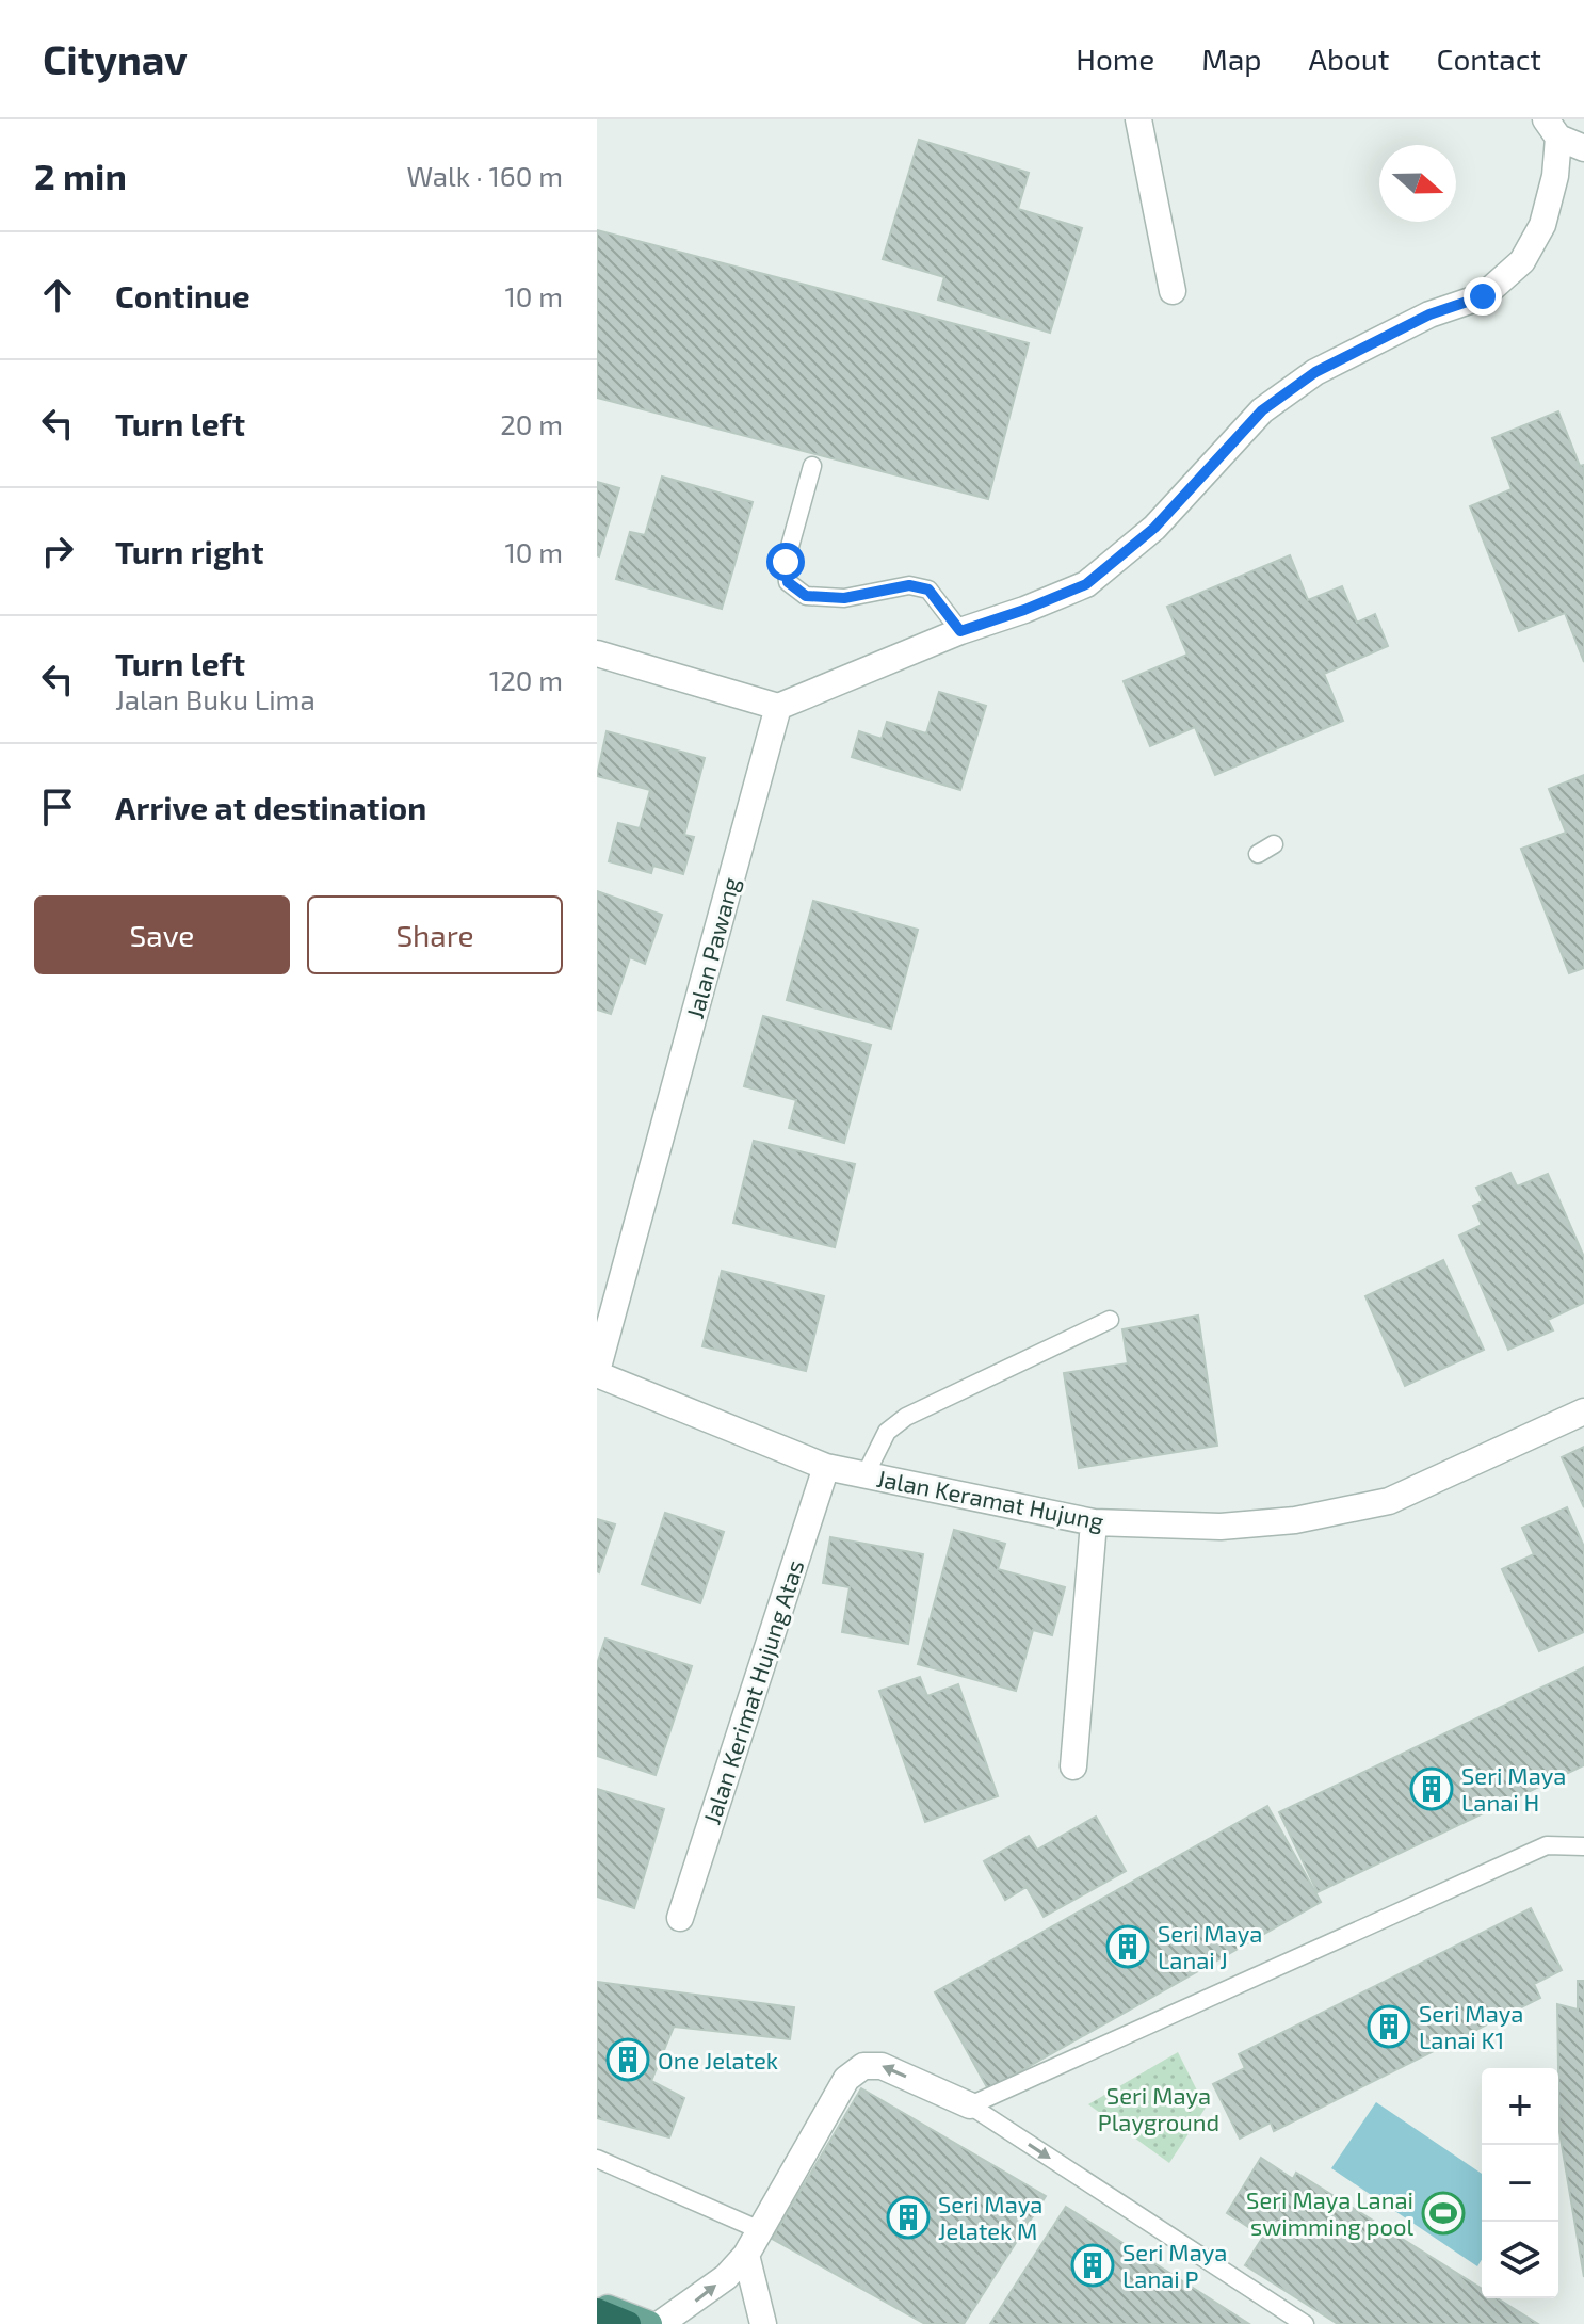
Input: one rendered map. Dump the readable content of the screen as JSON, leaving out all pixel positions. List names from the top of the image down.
{
  "streets": {
    "street": ["Jalan Pawang", "Jalan Keramat Hujung", "Jalan Kerimat Hujung Atas"]
  },
  "crossings": [
    ["Jalan Pawang", "Jalan Keramat Hujung"],
    ["Jalan Keramat Hujung", "Jalan Kerimat Hujung Atas"]
  ],
  "parks": ["Seri Maya Playground"],
  "places": {
    "building": [
      "Seri Maya Lanai H",
      "Seri Maya Lanai J",
      "Seri Maya Lanai K1",
      "One Jelatek",
      "Seri Maya Jelatek M",
      "Seri Maya Lanai P"
    ],
    "sports": ["Seri Maya Lanai swimming pool"]
  },
  "north": "right",
  "page": {
    "header": "Citynav",
    "nav": [
      "Home",
      "Map",
      "About",
      "Contact"
    ],
    "heading": ["2 min", "Walk · 160 m"],
    "list": [
      ["Continue", "10 m"],
      ["Turn left", "20 m"],
      ["Turn right", "10 m"],
      ["Turn left", "Jalan Buku Lima", "120 m"],
      "Arrive at destination"
    ],
    "buttons": ["Save", "Share"],
    "map_buttons": ["+", "−"]
  }
}
